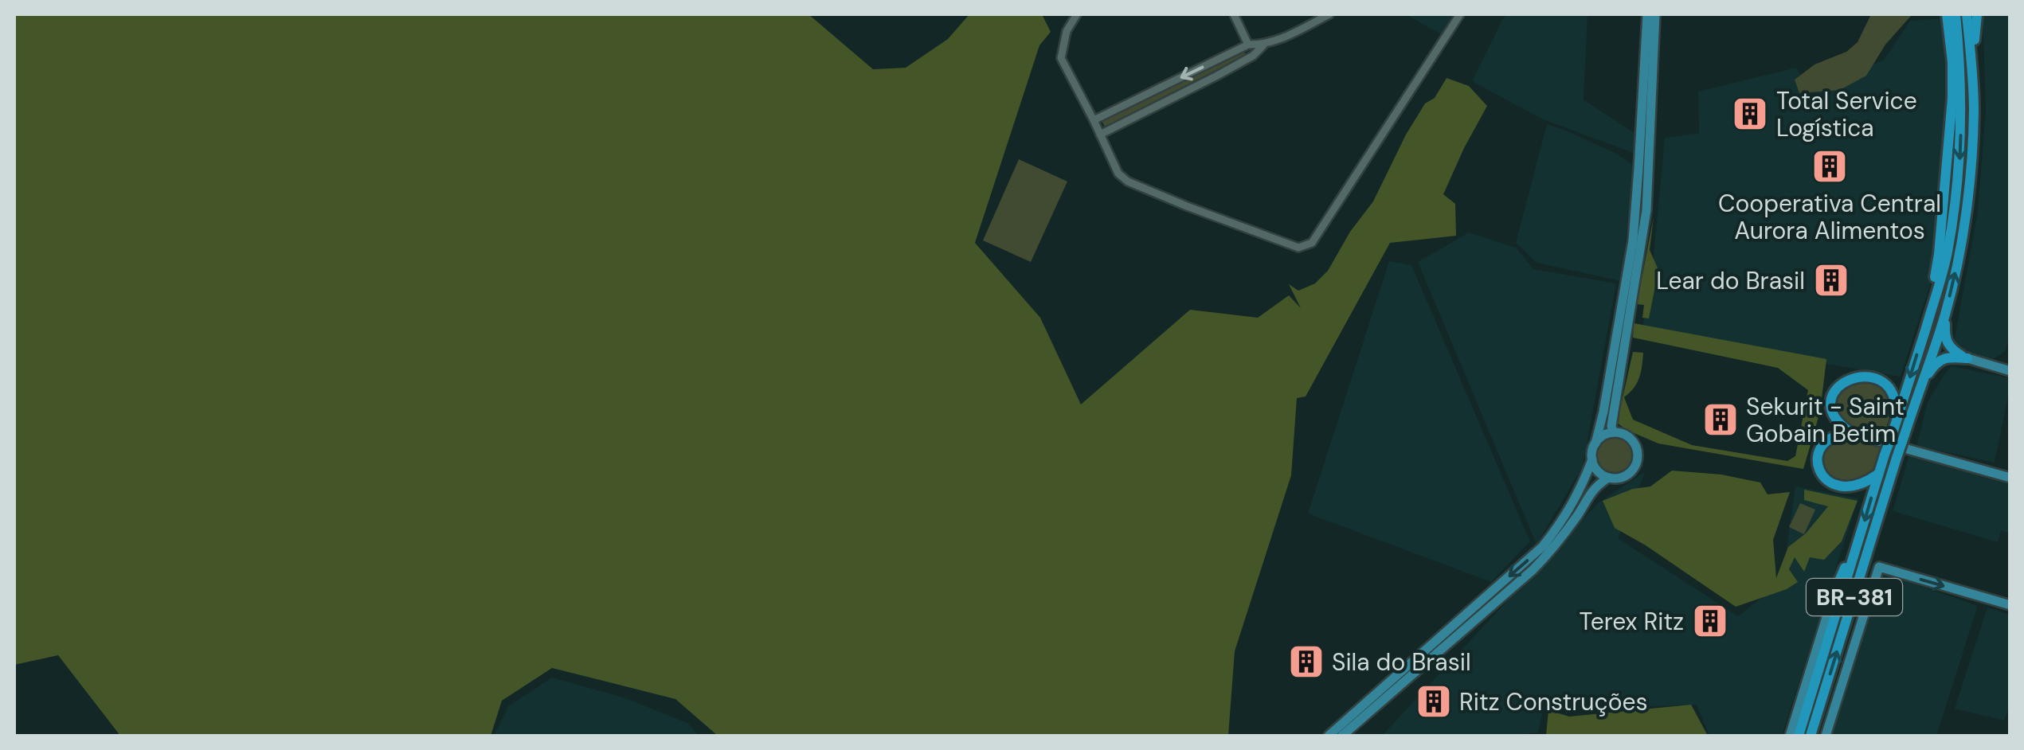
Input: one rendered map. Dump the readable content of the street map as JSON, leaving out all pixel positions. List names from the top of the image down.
{
  "streets": {
    "highway": ["BR-381"]
  },
  "places": {
    "building": [
      "Total Service Logística",
      "Cooperativa Central Aurora Alimentos",
      "Lear do Brasil",
      "Sekurit - Saint Gobain Betim",
      "Terex Ritz",
      "Sila do Brasil",
      "Ritz Construções"
    ]
  }
}
